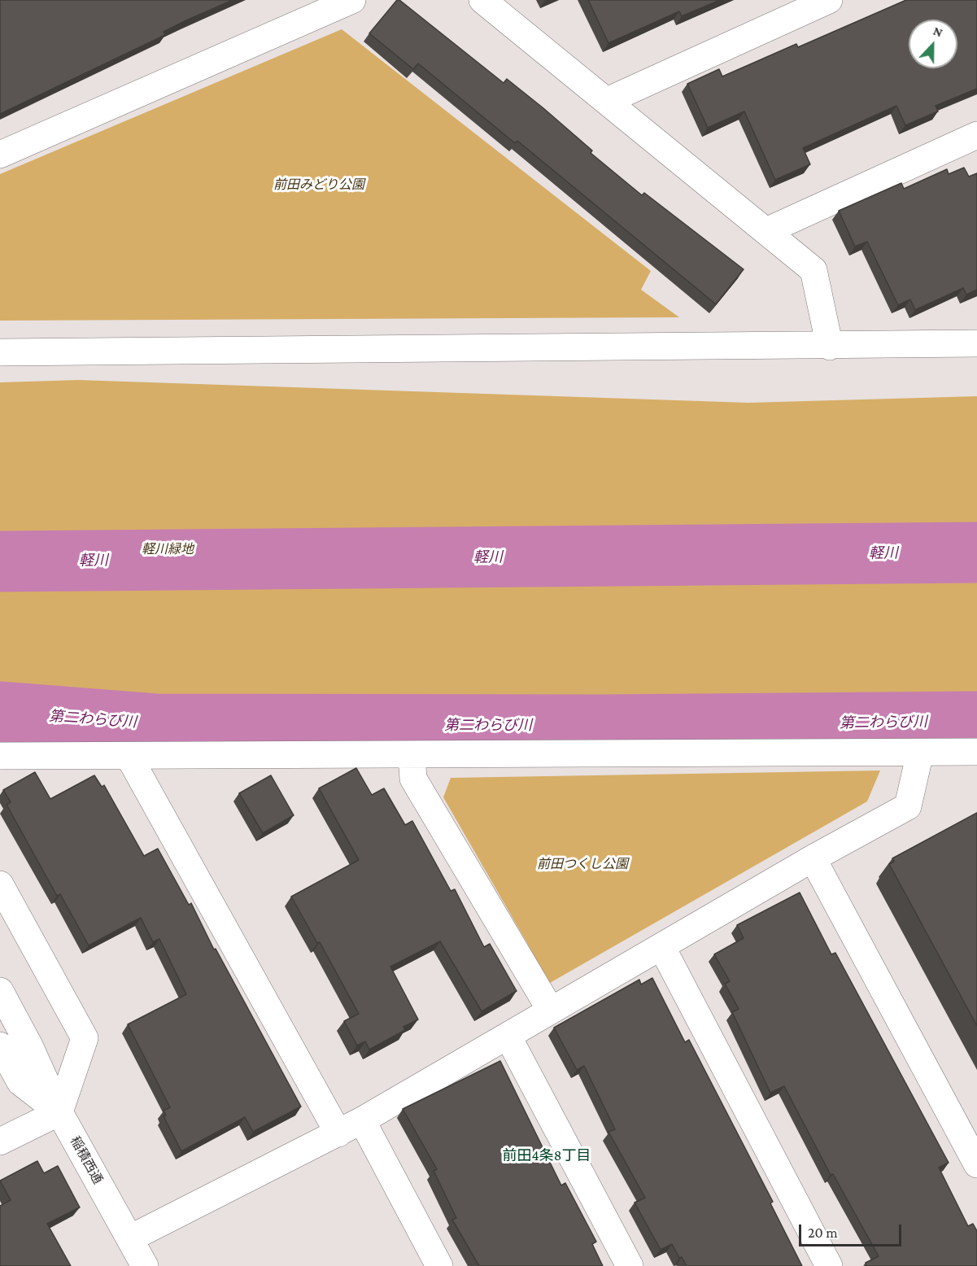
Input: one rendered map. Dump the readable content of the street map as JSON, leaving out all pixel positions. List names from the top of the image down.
{
  "streets": {
    "street": ["稲積西通"]
  },
  "districts": ["前田4条8丁目"],
  "water": ["軽川", "第二わらび川"],
  "parks": ["前田みどり公園", "軽川緑地", "前田つくし公園"],
  "scale_bar": "20 m",
  "north": "top"
}
